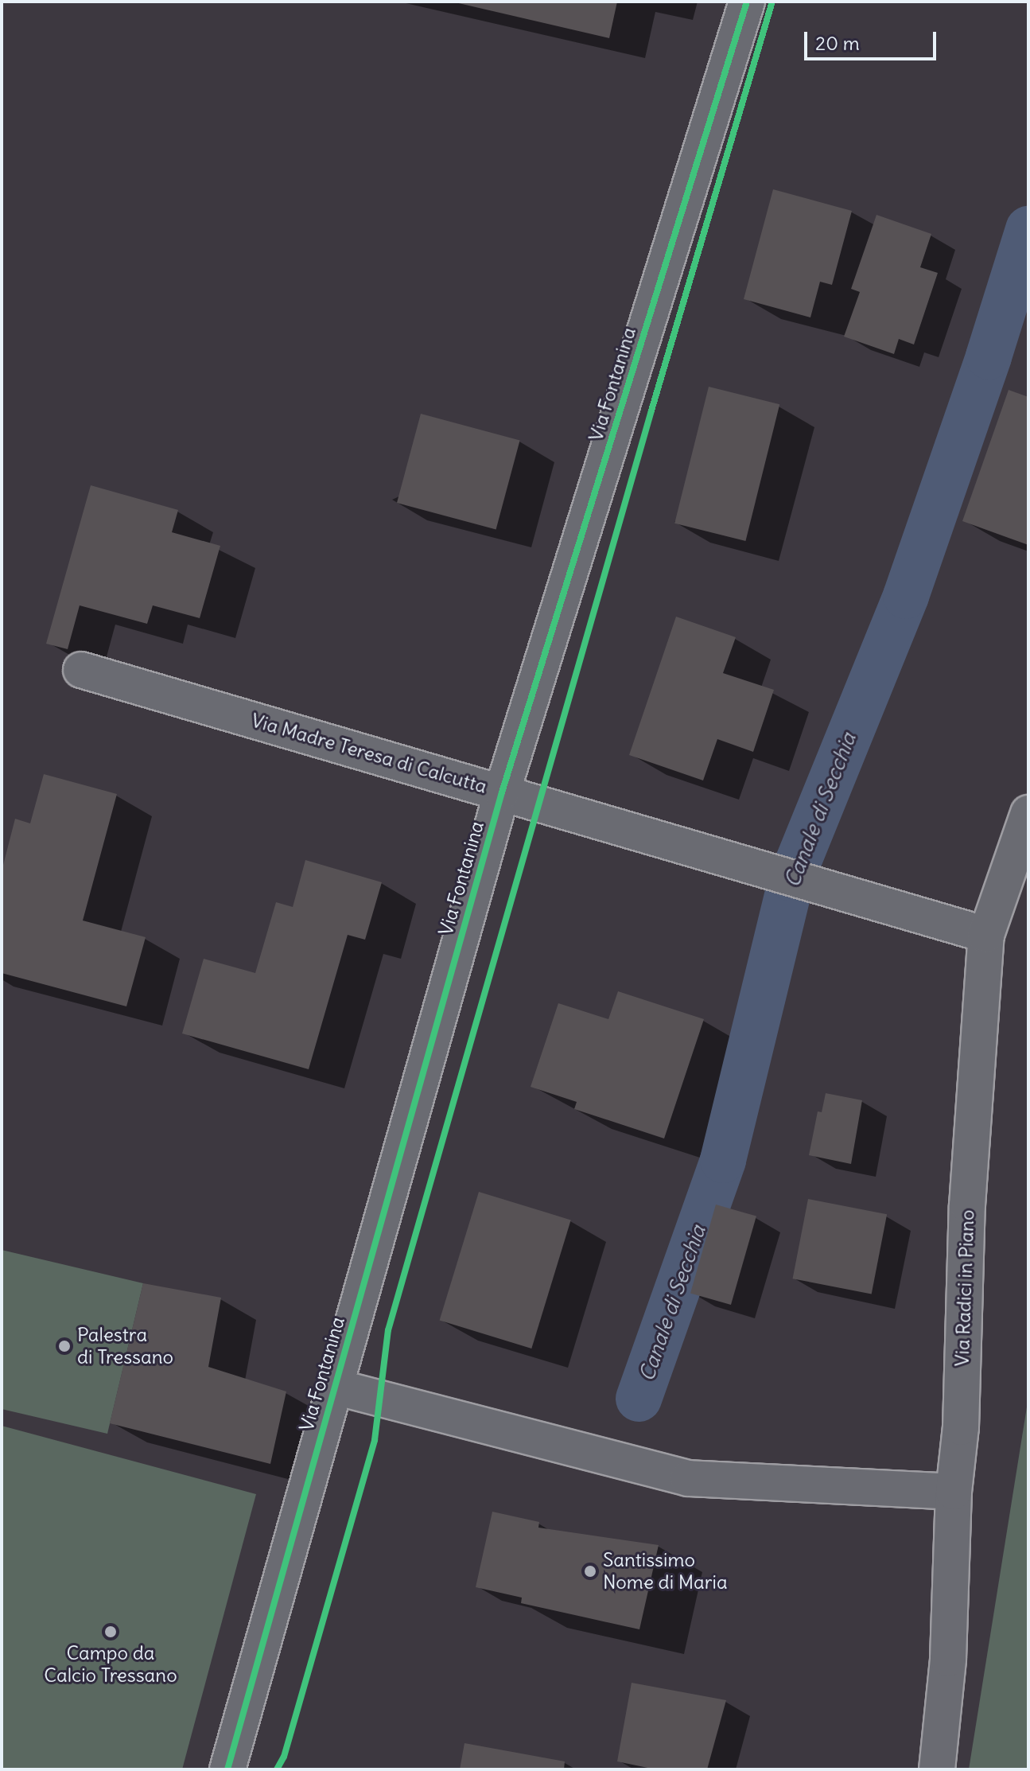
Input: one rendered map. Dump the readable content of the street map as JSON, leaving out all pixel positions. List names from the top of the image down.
{
  "streets": {
    "street": ["Via Fontanina", "Via Madre Teresa di Calcutta", "Via Radici in Piano"]
  },
  "crossings": [
    ["Via Fontanina", "Via Madre Teresa di Calcutta"],
    ["Via Madre Teresa di Calcutta", "Via Radici in Piano"]
  ],
  "water": ["Canale di Secchia"],
  "places": ["Palestra di Tressano", "Santissimo Nome di Maria", "Campo da Calcio Tressano"],
  "scale_bar": "20 m"
}
